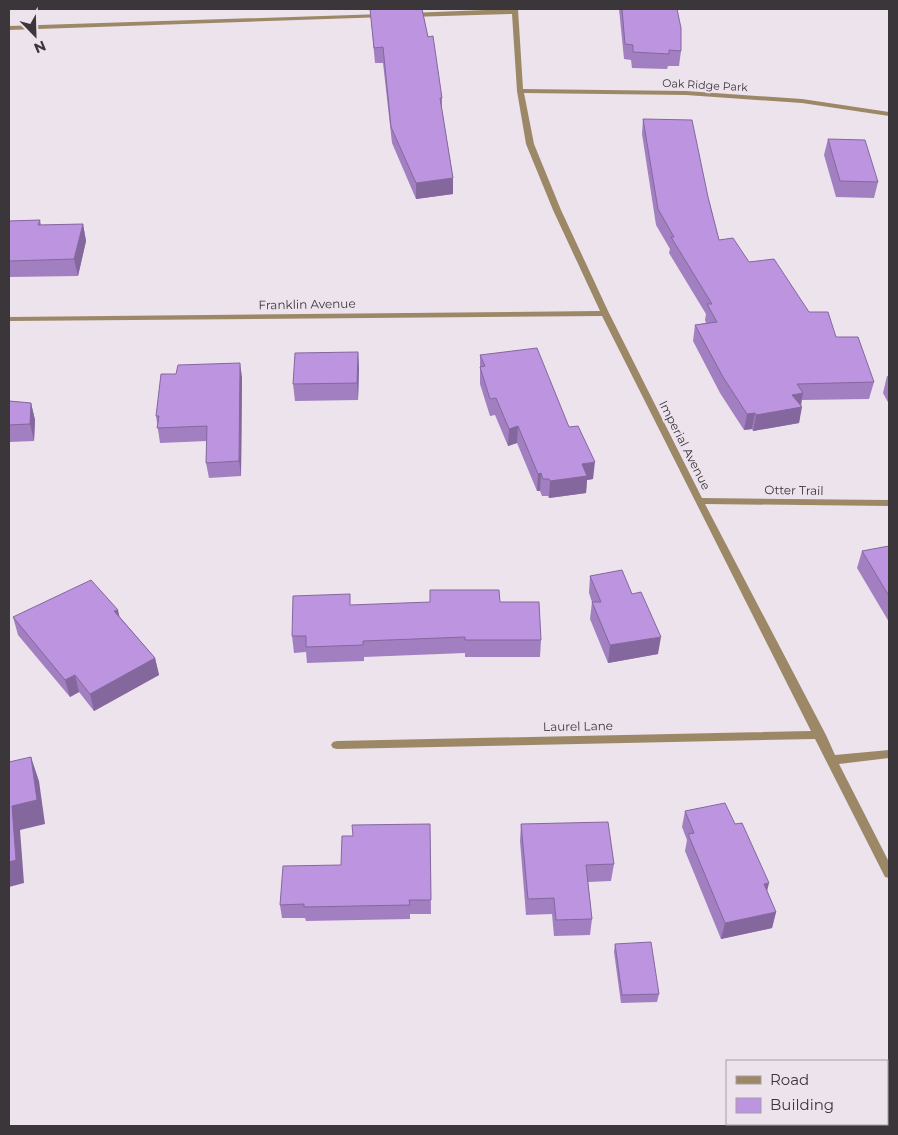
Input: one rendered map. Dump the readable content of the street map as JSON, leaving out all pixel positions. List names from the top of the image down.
{
  "streets": {
    "street": [
      "Oak Ridge Park",
      "Franklin Avenue",
      "Imperial Avenue",
      "Otter Trail",
      "Laurel Lane"
    ]
  },
  "crossings": [
    ["Oak Ridge Park", "Imperial Avenue"],
    ["Franklin Avenue", "Imperial Avenue"],
    ["Imperial Avenue", "Otter Trail"],
    ["Imperial Avenue", "Laurel Lane"]
  ],
  "legend": ["Road", "Building"],
  "north": "bottom right"
}
